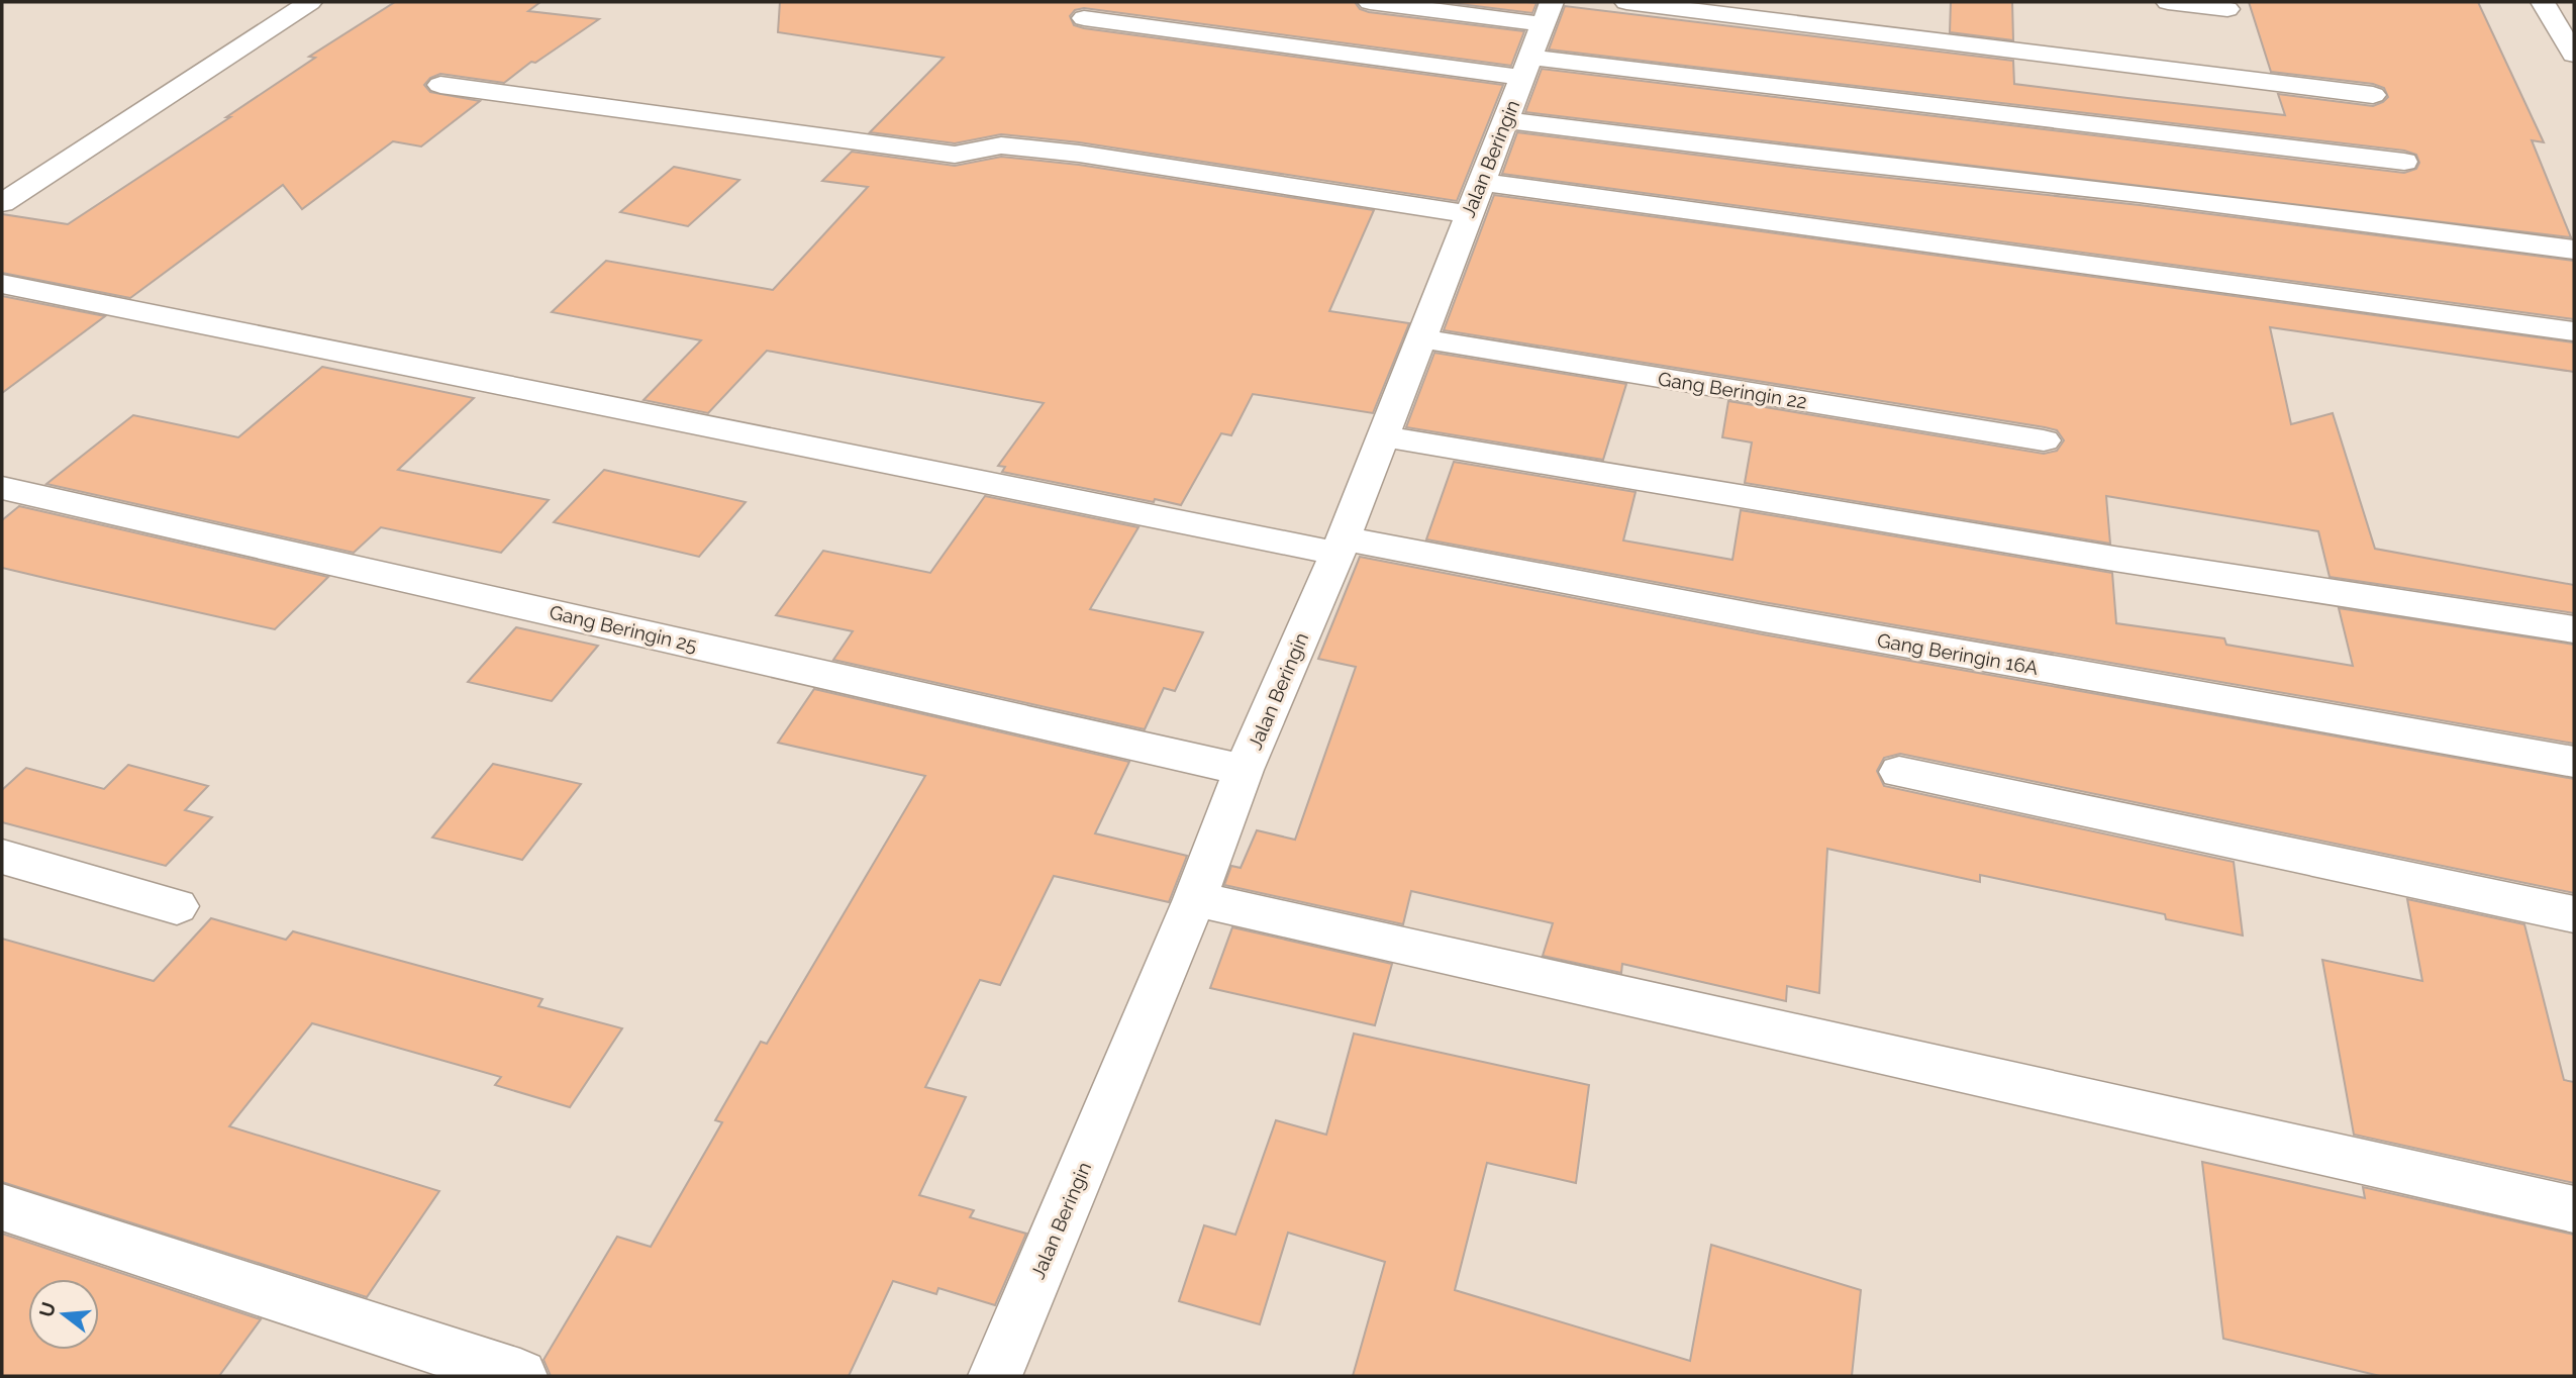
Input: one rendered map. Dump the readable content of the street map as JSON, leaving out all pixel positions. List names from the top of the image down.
{
  "streets": {
    "street": [
      "Jalan Beringin",
      "Gang Beringin 22",
      "Gang Beringin 25",
      "Gang Beringin 16A"
    ]
  },
  "crossings": [
    ["Jalan Beringin", "Gang Beringin 22"],
    ["Jalan Beringin", "Gang Beringin 25"],
    ["Jalan Beringin", "Gang Beringin 16A"]
  ],
  "north": "left"
}
